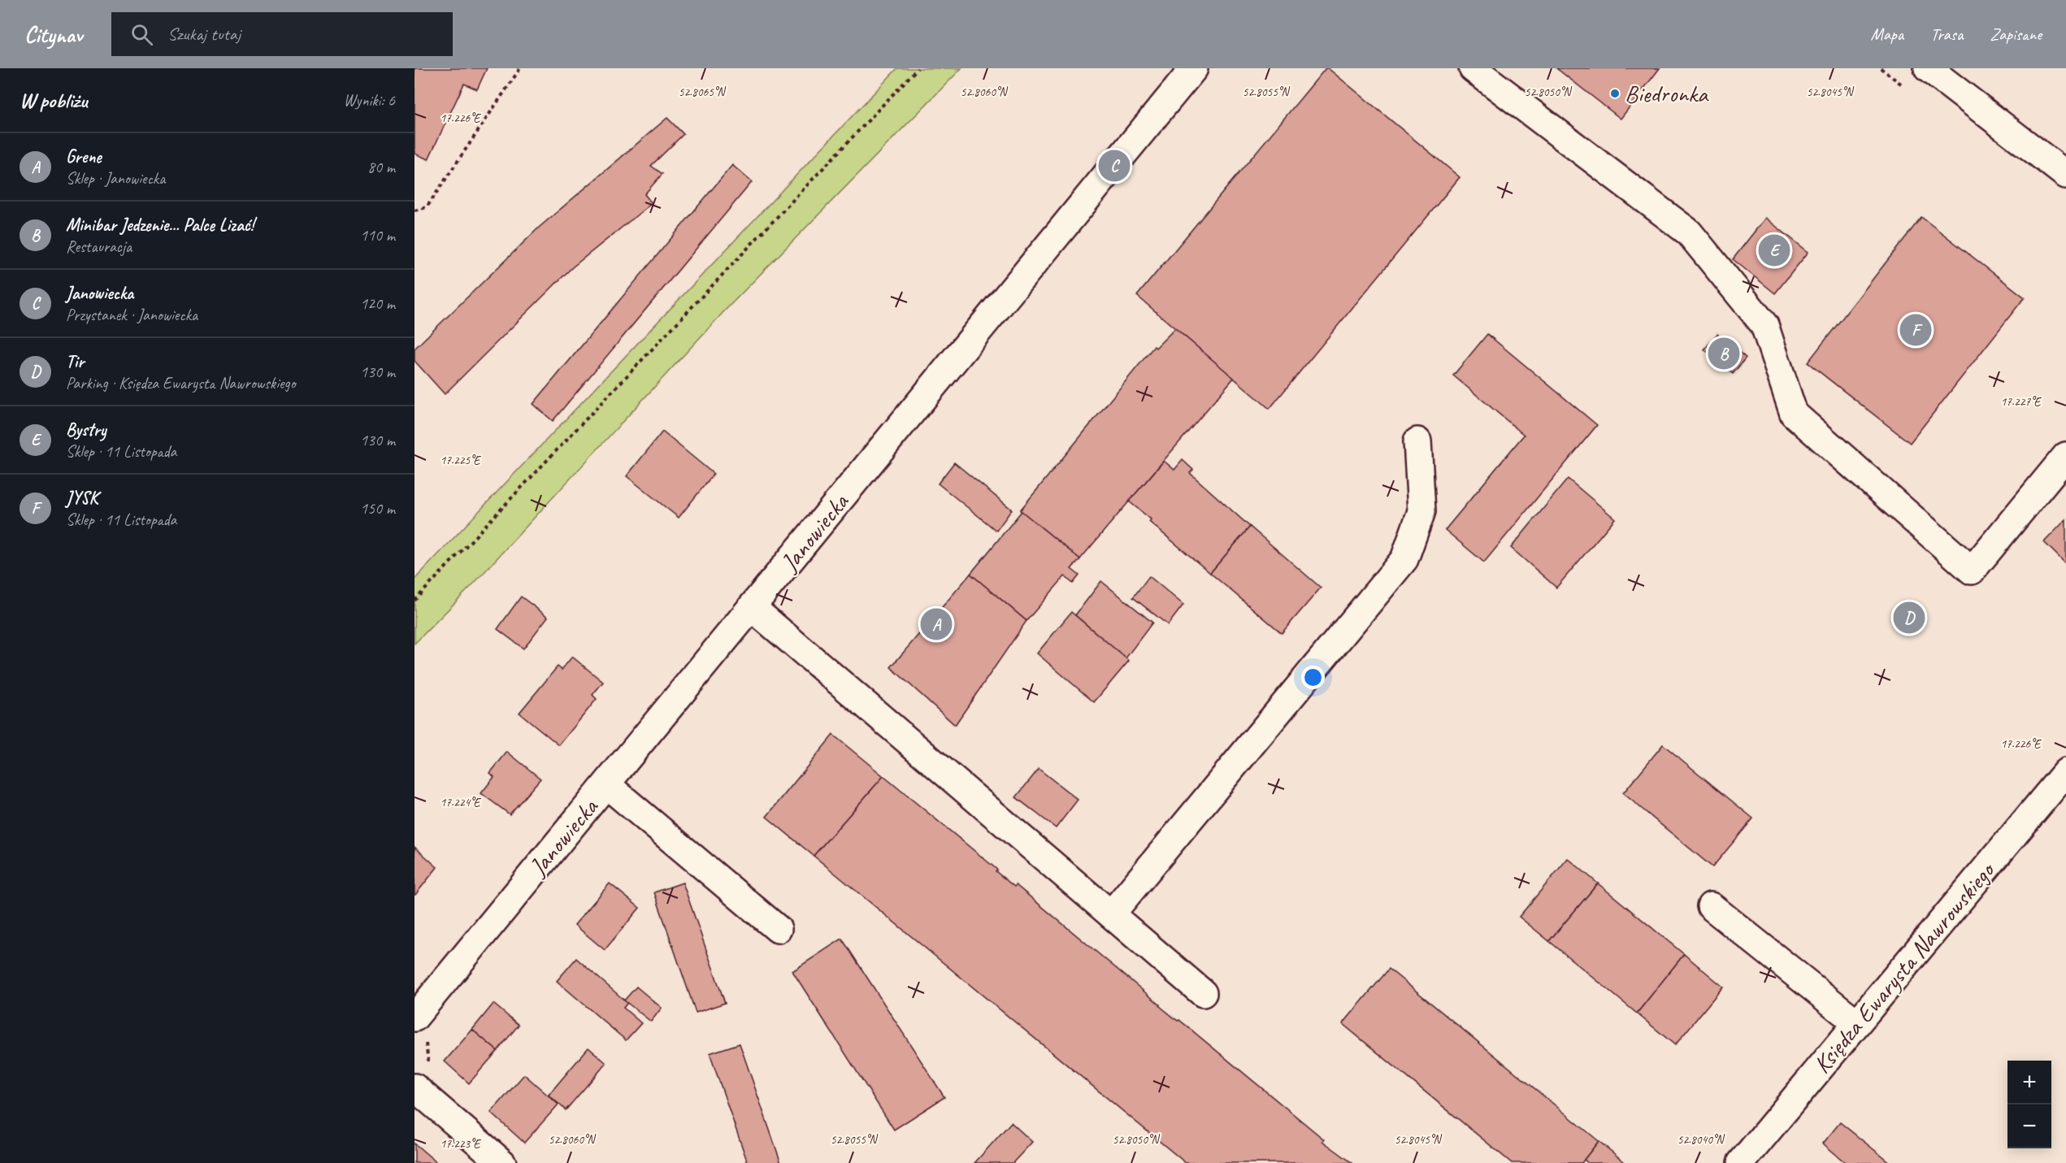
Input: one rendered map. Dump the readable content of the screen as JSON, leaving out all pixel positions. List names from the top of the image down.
{
  "streets": {
    "street": ["Janowiecka", "Księdza Ewarysta Nawrowskiego"]
  },
  "places": ["Biedronka"],
  "page": {
    "header": "Citynav",
    "search": "Szukaj tutaj",
    "nav": ["Mapa", "Trasa", "Zapisane"],
    "heading": ["W pobliżu", "Wyniki: 6"],
    "list": [
      {
        "mark": "A",
        "name": "Grene",
        "note": "Sklep · Janowiecka",
        "value": "80 m"
      },
      {
        "mark": "B",
        "name": "Minibar Jedzenie... Palce Lizać!",
        "note": "Restauracja",
        "value": "110 m"
      },
      {
        "mark": "C",
        "name": "Janowiecka",
        "note": "Przystanek · Janowiecka",
        "value": "120 m"
      },
      {
        "mark": "D",
        "name": "Tir",
        "note": "Parking · Księdza Ewarysta Nawrowskiego",
        "value": "130 m"
      },
      {
        "mark": "E",
        "name": "Bystry",
        "note": "Sklep · 11 Listopada",
        "value": "130 m"
      },
      {
        "mark": "F",
        "name": "JYSK",
        "note": "Sklep · 11 Listopada",
        "value": "150 m"
      }
    ],
    "pins": [
      "C",
      "E",
      "F",
      "B",
      "D",
      "A"
    ],
    "map_buttons": ["+", "−"]
  },
  "coordinates": [
    "52.8065°N",
    "52.8060°N",
    "52.8055°N",
    "52.8050°N",
    "52.8045°N",
    "17.226°E",
    "17.227°E",
    "17.225°E",
    "17.224°E",
    "52.8040°N",
    "17.223°E"
  ]
}
